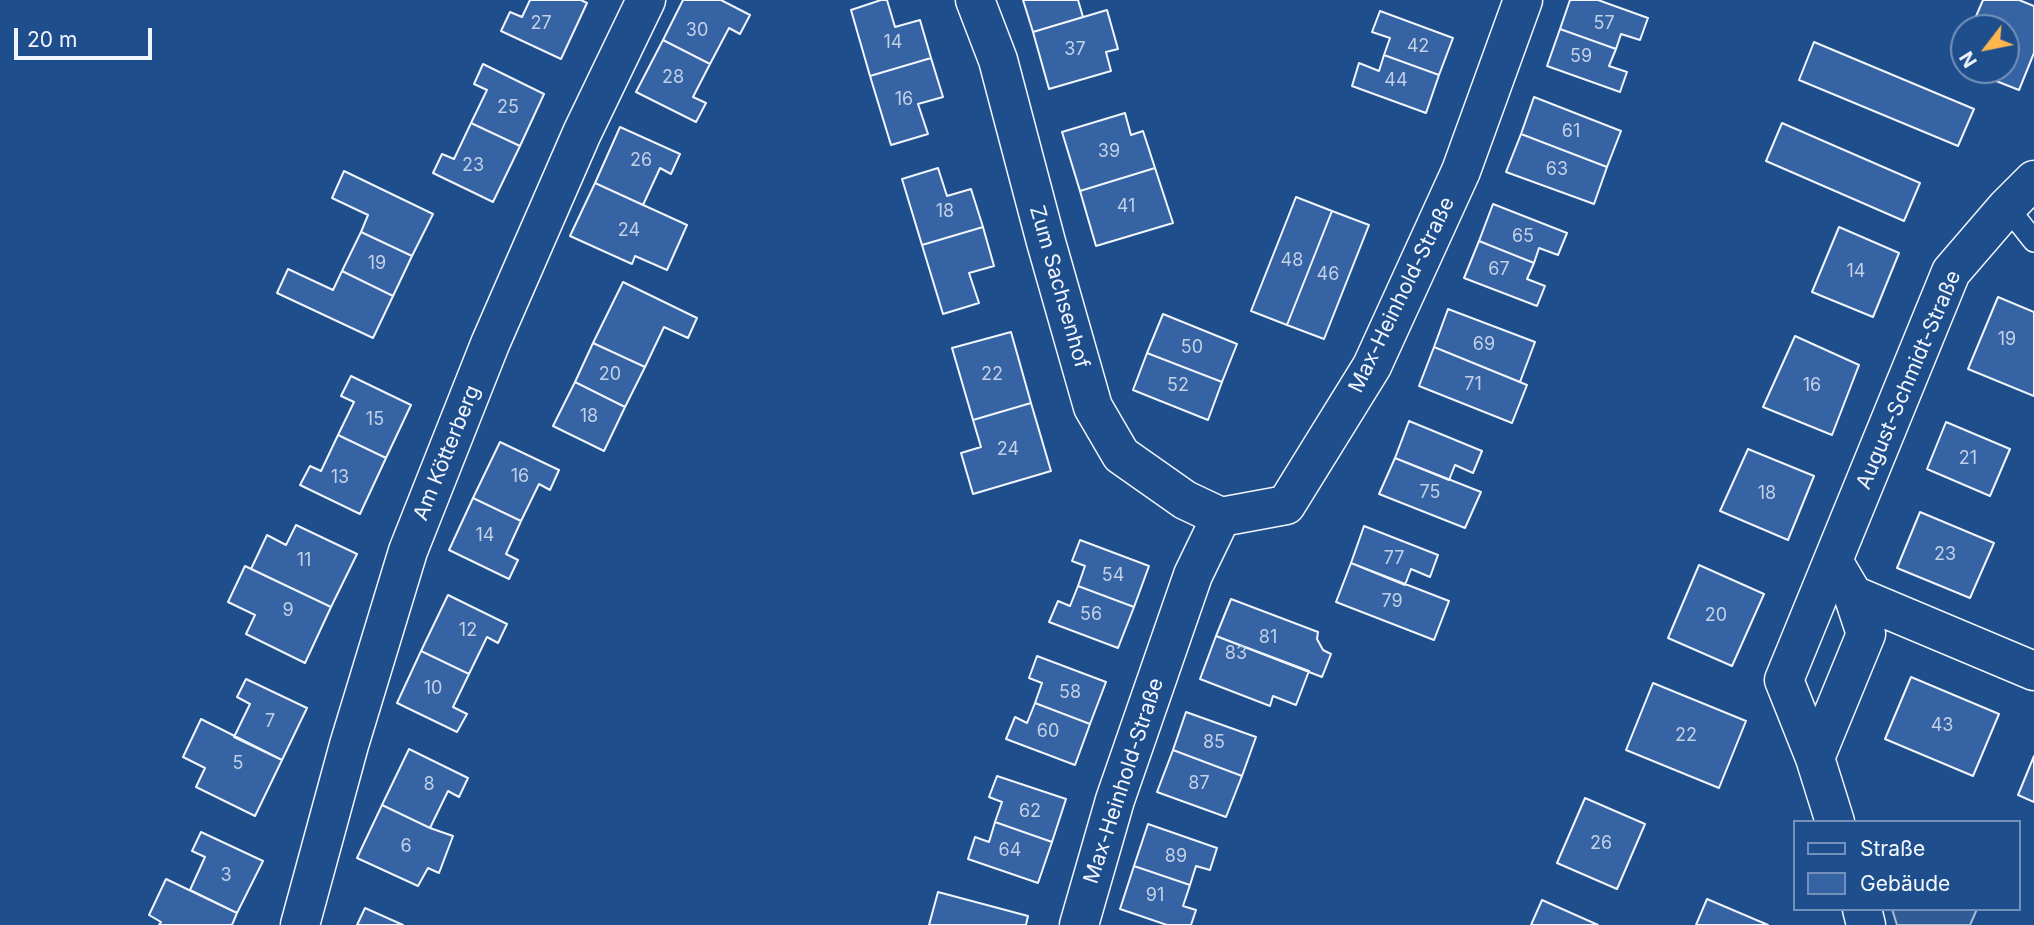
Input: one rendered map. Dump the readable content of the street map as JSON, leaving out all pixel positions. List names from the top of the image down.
{
  "streets": {
    "street": [
      "Zum Sachsenhof",
      "Max-Heinhold-Straße",
      "August-Schmidt-Straße",
      "Am Kötterberg"
    ]
  },
  "crossings": [
    ["Zum Sachsenhof", "Max-Heinhold-Straße"]
  ],
  "house_numbers": [
    "27",
    "57",
    "30",
    "14",
    "42",
    "37",
    "59",
    "28",
    "44",
    "16",
    "25",
    "61",
    "39",
    "26",
    "23",
    "63",
    "41",
    "18",
    "24",
    "65",
    "48",
    "19",
    "67",
    "14",
    "46",
    "19",
    "69",
    "50",
    "20",
    "22",
    "71",
    "52",
    "16",
    "18",
    "15",
    "24",
    "21",
    "16",
    "13",
    "75",
    "18",
    "14",
    "23",
    "77",
    "11",
    "54",
    "79",
    "9",
    "56",
    "20",
    "12",
    "81",
    "83",
    "10",
    "58",
    "7",
    "43",
    "60",
    "22",
    "85",
    "5",
    "87",
    "8",
    "62",
    "26",
    "6",
    "64",
    "89",
    "3",
    "91"
  ],
  "legend": ["Straße", "Gebäude"],
  "scale_bar": "20 m",
  "north": "bottom left"
}
